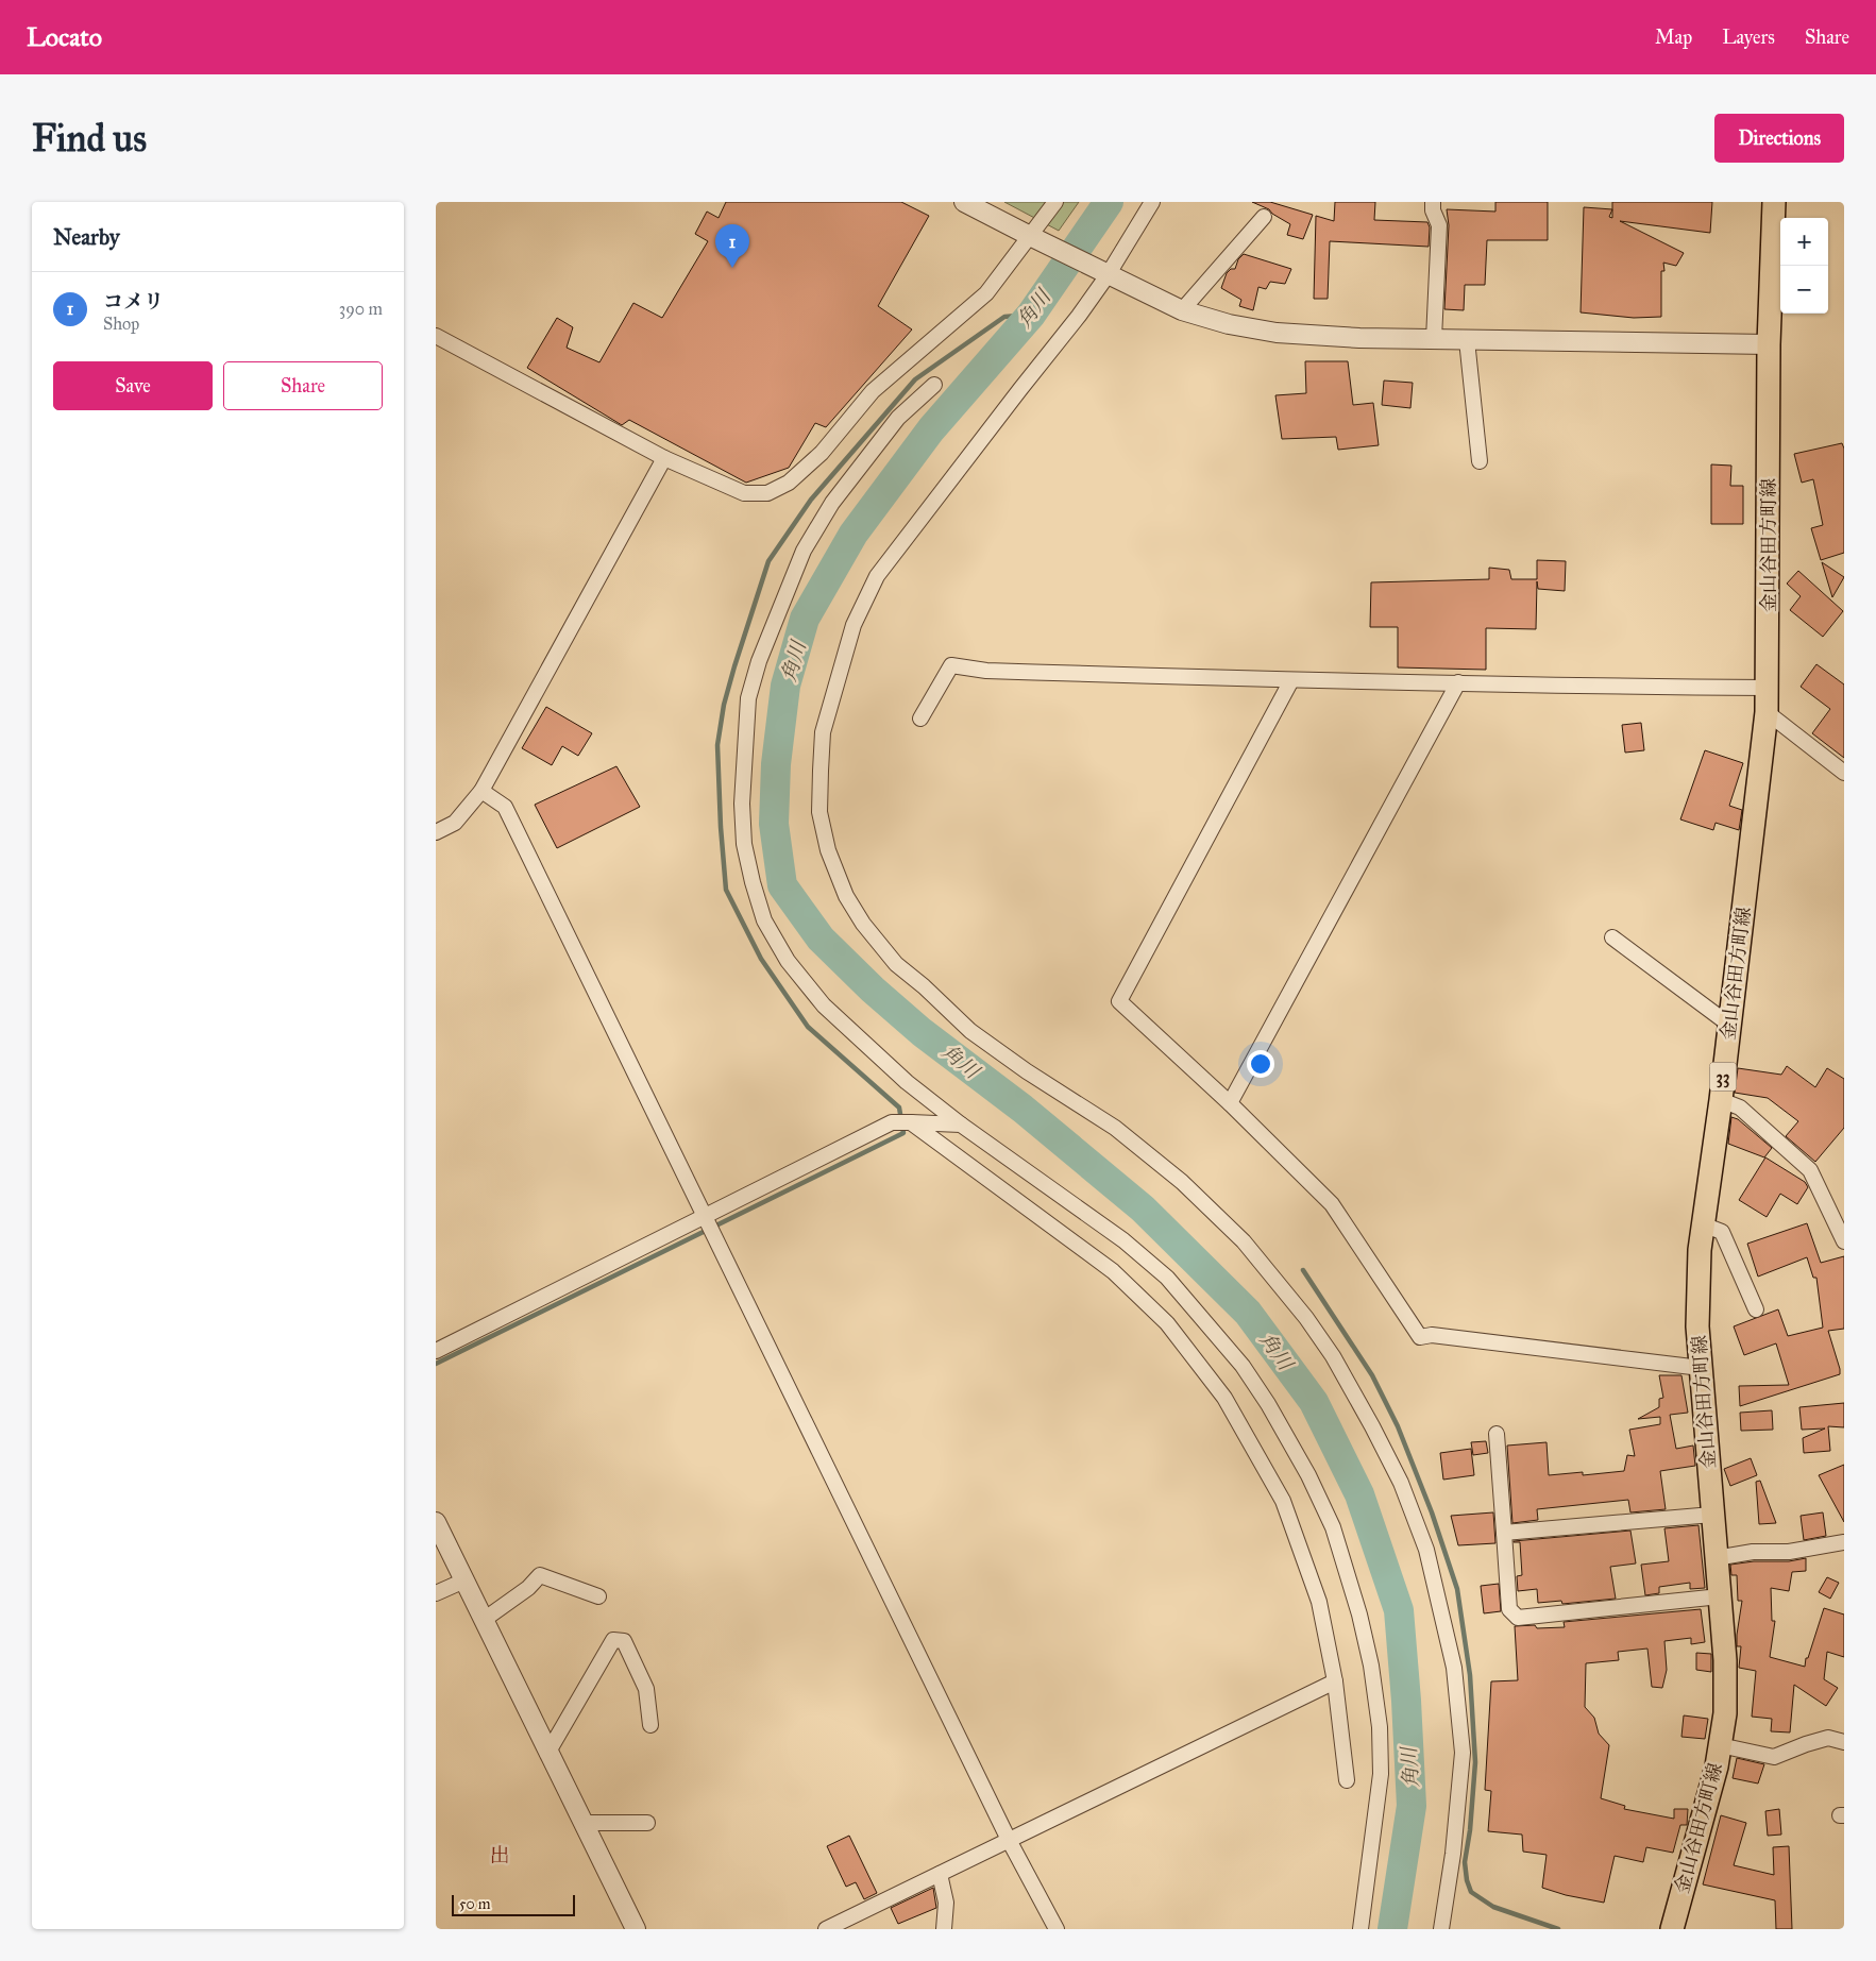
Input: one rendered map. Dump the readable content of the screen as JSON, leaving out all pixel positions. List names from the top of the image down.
{
  "streets": {
    "main road": ["金山谷田方町線", "33"]
  },
  "districts": ["出"],
  "water": ["角川"],
  "scale_bar": "50 m",
  "page": {
    "header": "Locato",
    "nav": ["Map", "Layers", "Share"],
    "buttons": [
      "Directions",
      ["Save", "Share"]
    ],
    "title": "Find us",
    "heading": "Nearby",
    "map_buttons": ["+", "−"],
    "pins": "1",
    "list": [
      {
        "mark": "1",
        "name": "コメリ",
        "note": "Shop",
        "value": "390 m"
      }
    ],
    "scale": "50 m"
  }
}
